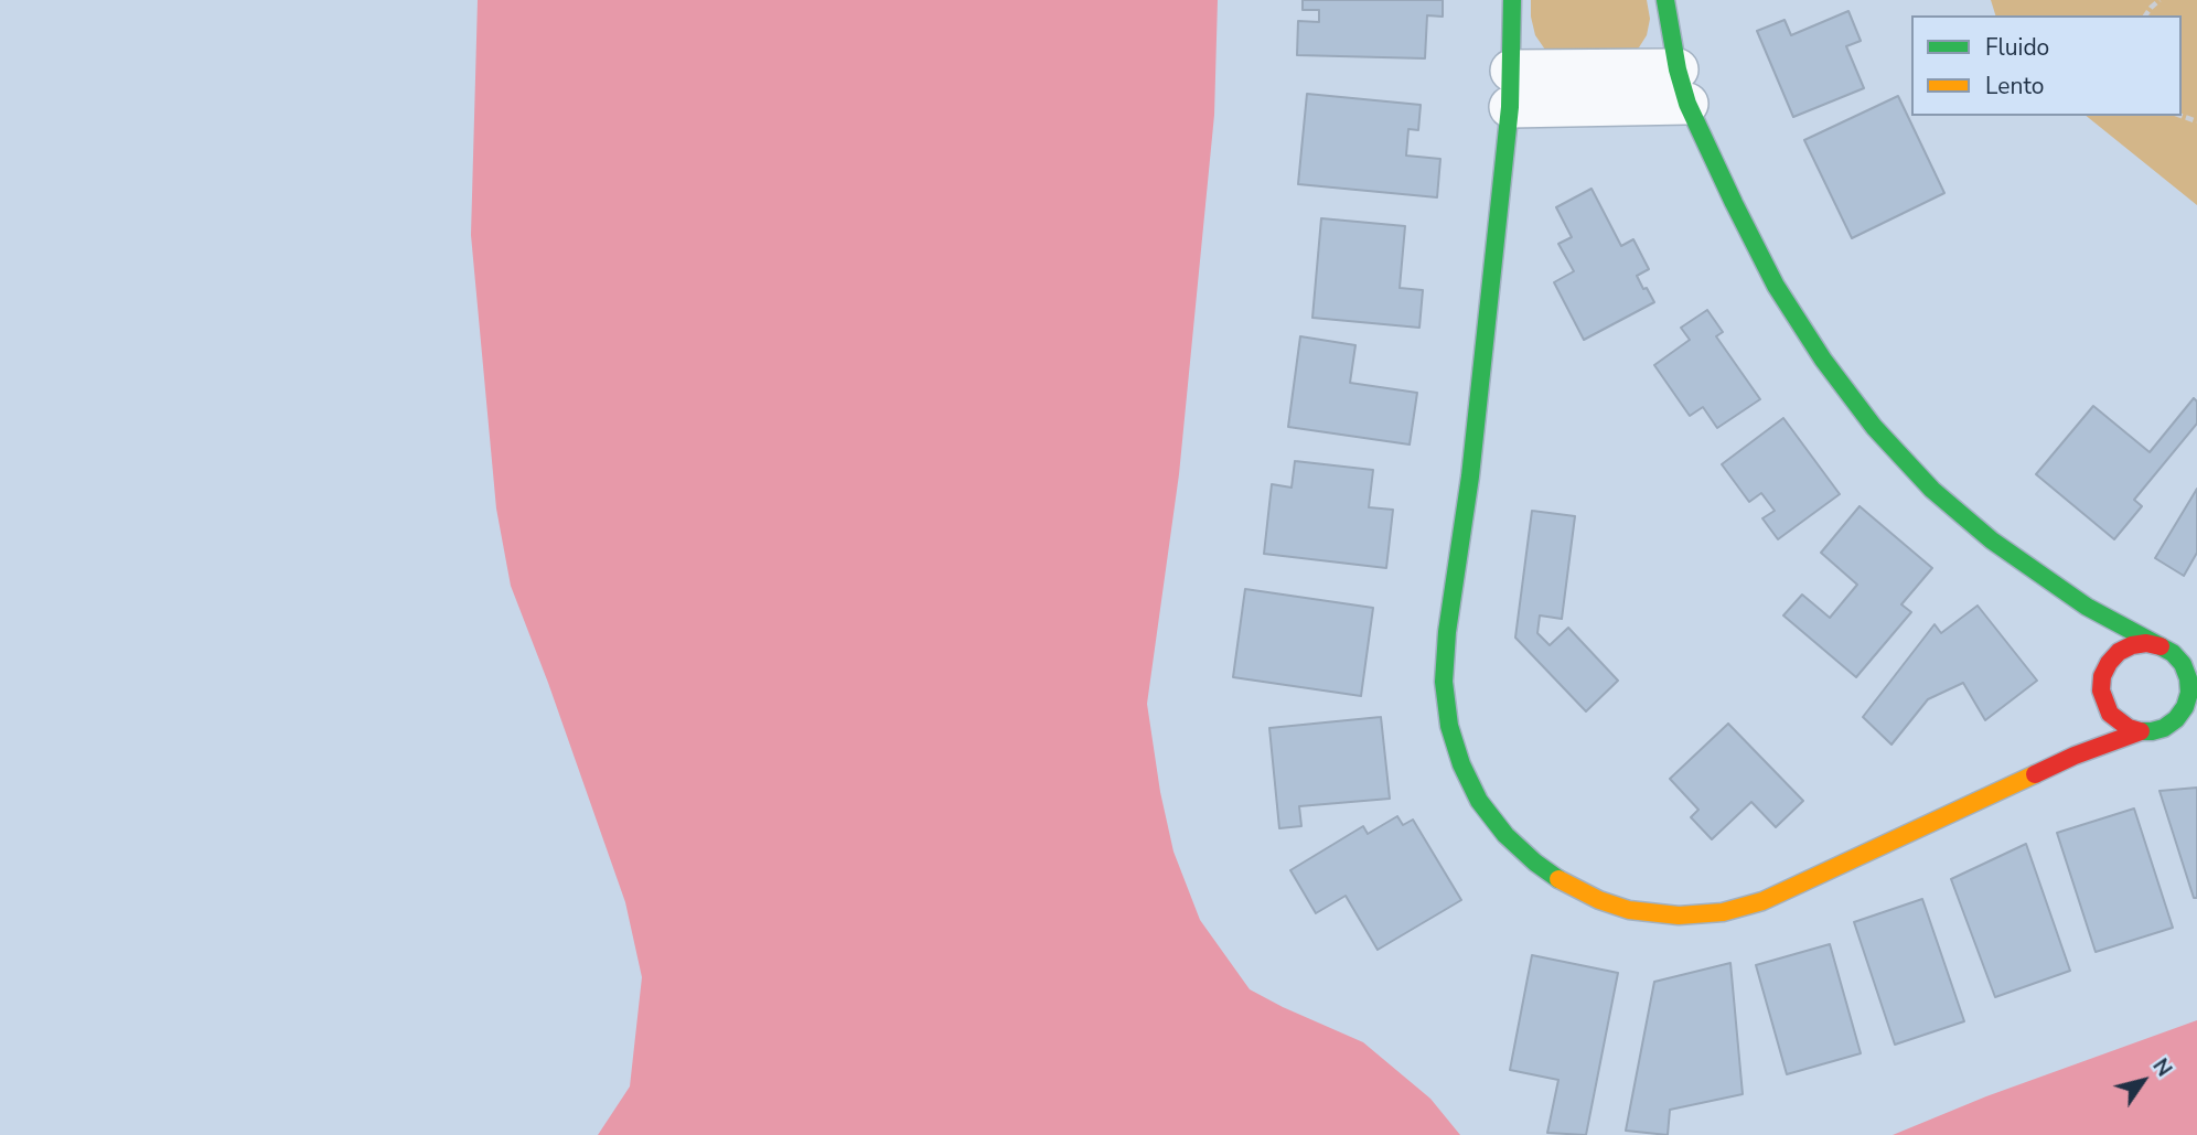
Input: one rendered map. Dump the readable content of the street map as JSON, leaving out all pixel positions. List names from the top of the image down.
{
  "legend": ["Fluido", "Lento"],
  "north": "top right"
}
